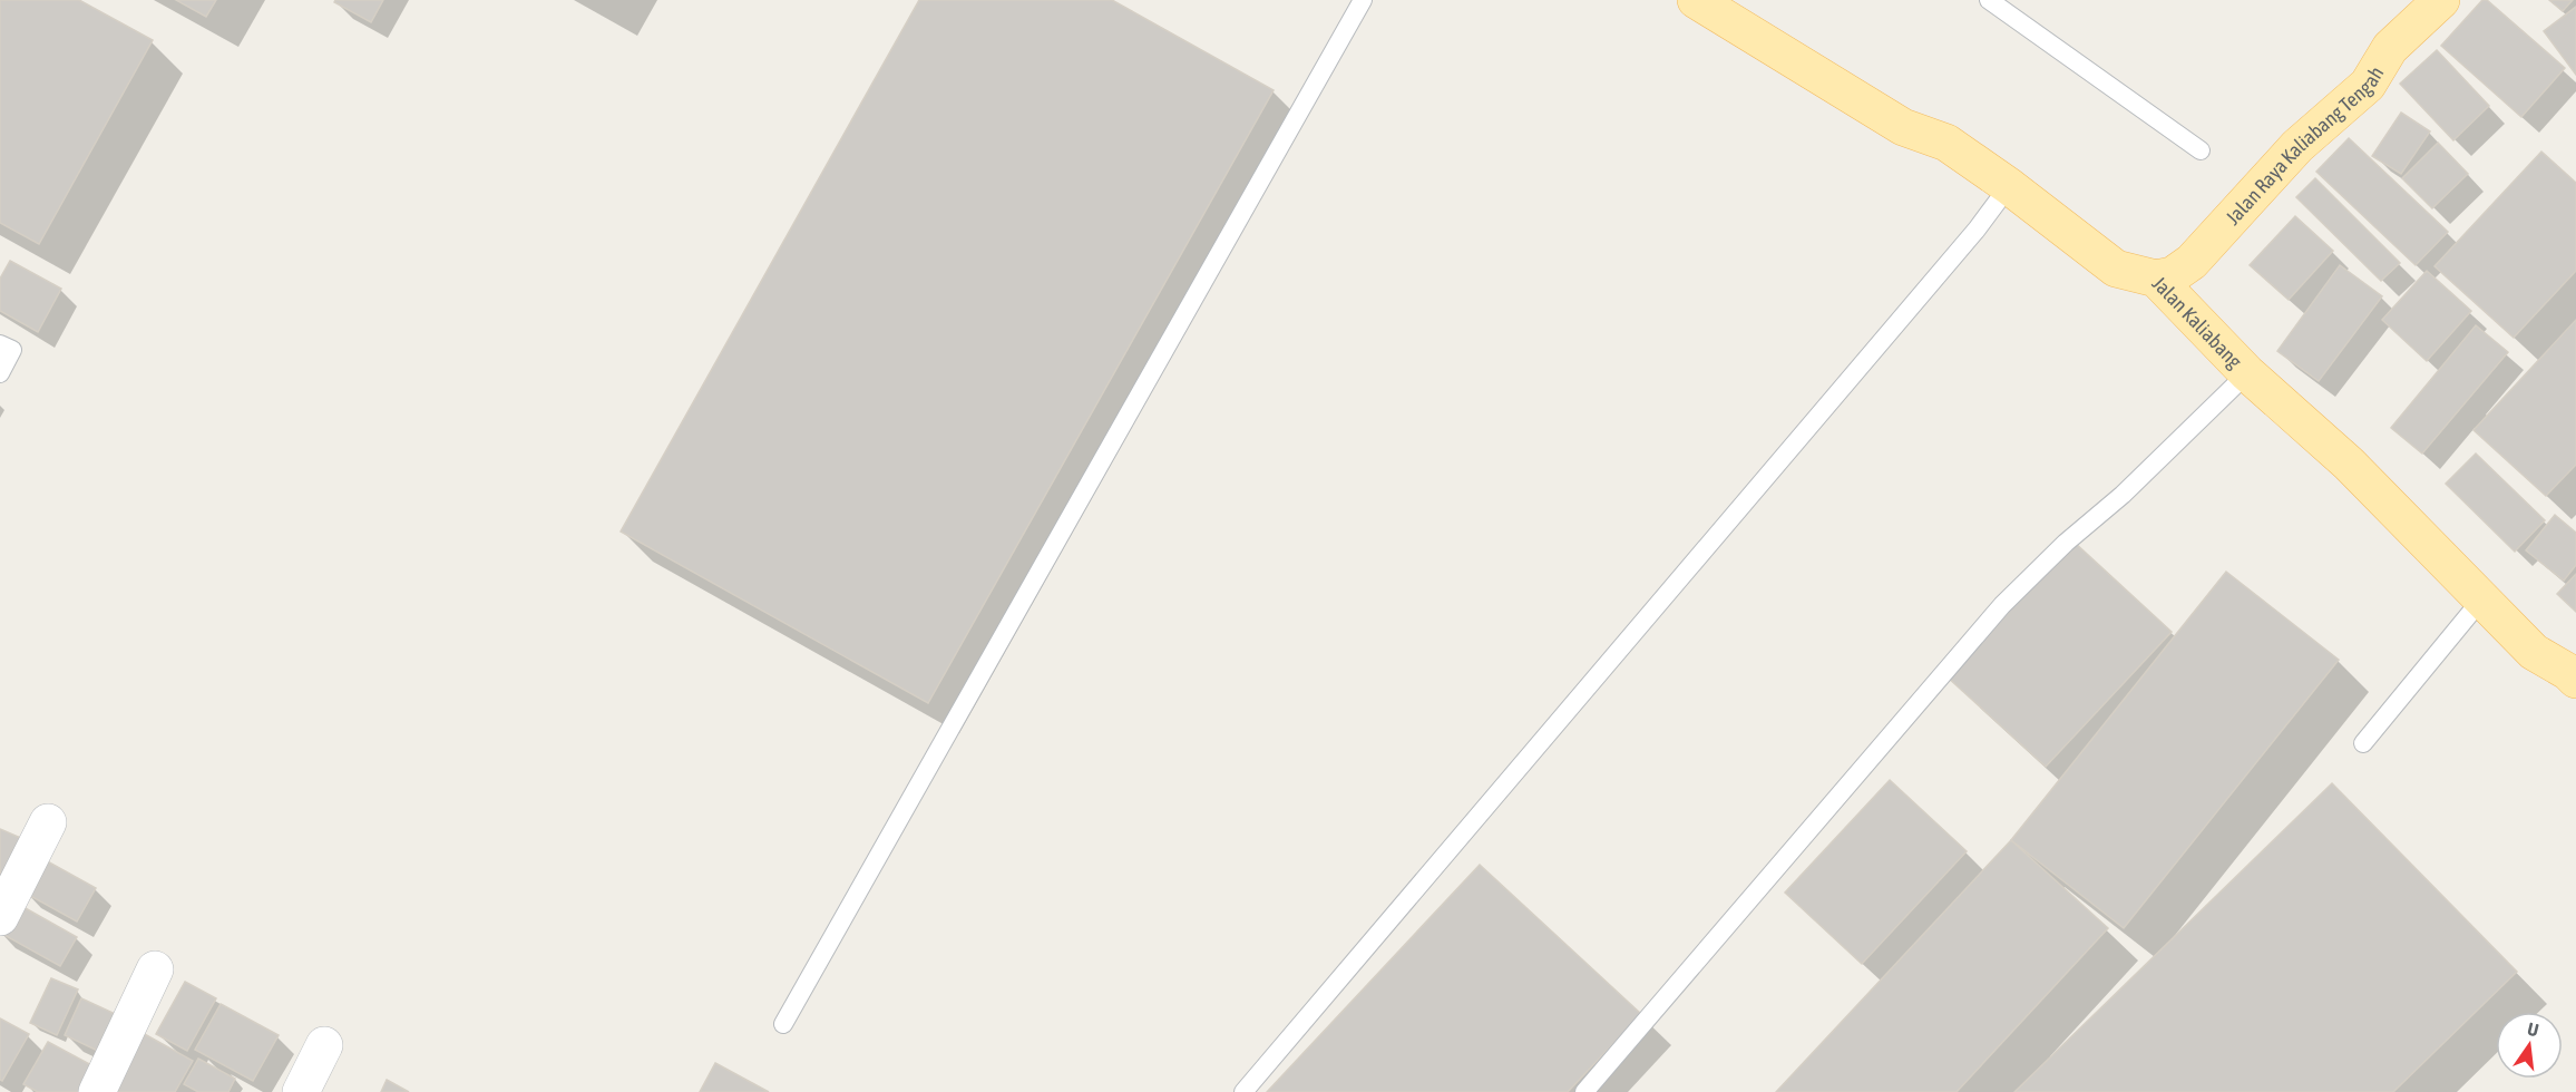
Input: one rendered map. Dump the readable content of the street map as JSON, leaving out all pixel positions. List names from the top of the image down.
{
  "streets": {
    "main road": ["Jalan Raya Kaliabang Tengah", "Jalan Kaliabang"]
  },
  "crossings": [
    ["Jalan Raya Kaliabang Tengah", "Jalan Kaliabang"]
  ],
  "north": "top"
}
